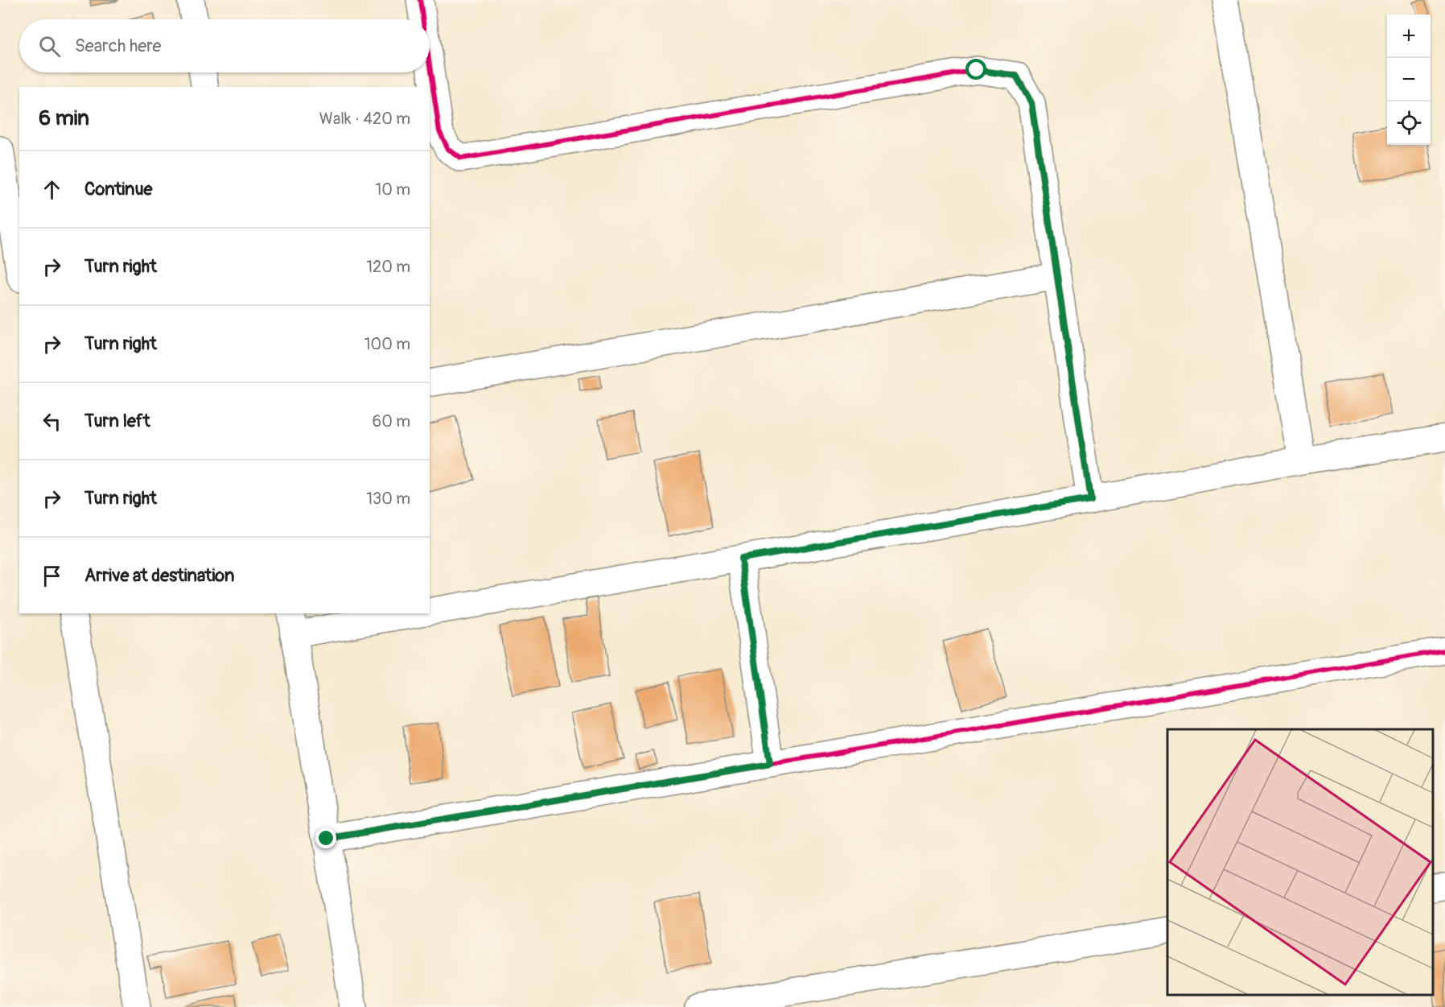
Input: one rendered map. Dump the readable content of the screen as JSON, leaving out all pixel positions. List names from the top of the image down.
{
  "page": {
    "map_buttons": ["+", "−"],
    "search": "Search here",
    "heading": ["6 min", "Walk · 420 m"],
    "list": [
      ["Continue", "10 m"],
      ["Turn right", "120 m"],
      ["Turn right", "100 m"],
      ["Turn left", "60 m"],
      ["Turn right", "130 m"],
      "Arrive at destination"
    ]
  }
}
